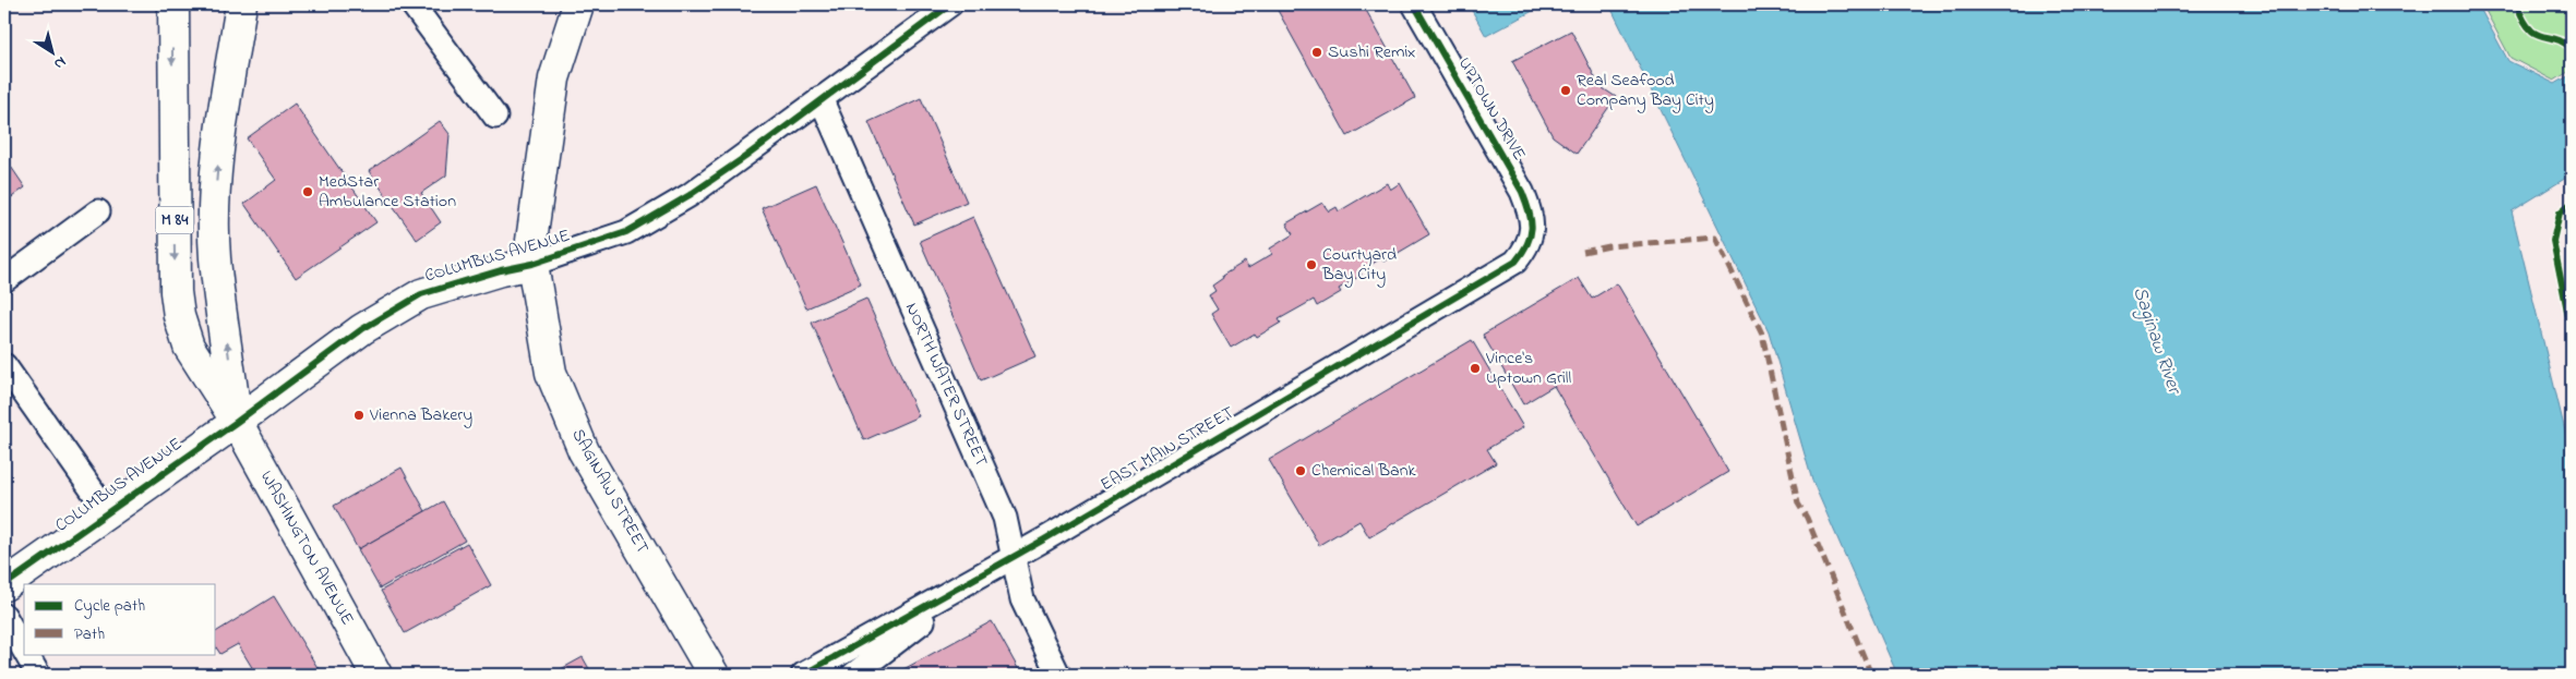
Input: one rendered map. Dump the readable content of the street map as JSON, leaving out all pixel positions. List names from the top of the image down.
{
  "streets": {
    "street": [
      "UPTOWN DRIVE",
      "M 84",
      "COLUMBUS AVENUE",
      "NORTH WATER STREET",
      "EAST MAIN STREET",
      "SAGINAW STREET",
      "WASHINGTON AVENUE"
    ]
  },
  "crossings": [
    ["UPTOWN DRIVE", "EAST MAIN STREET"],
    ["M 84", "COLUMBUS AVENUE"],
    ["M 84", "WASHINGTON AVENUE"],
    ["COLUMBUS AVENUE", "NORTH WATER STREET"],
    ["COLUMBUS AVENUE", "SAGINAW STREET"],
    ["COLUMBUS AVENUE", "WASHINGTON AVENUE"],
    ["NORTH WATER STREET", "EAST MAIN STREET"]
  ],
  "water": ["Saginaw River"],
  "places": [
    "Sushi Remix",
    "Real Seafood Company Bay City",
    "MedStar Ambulance Station",
    "Courtyard Bay City",
    "Vince's Uptown Grill",
    "Vienna Bakery",
    "Chemical Bank"
  ],
  "legend": ["Cycle path", "Path"],
  "north": "bottom right"
}
